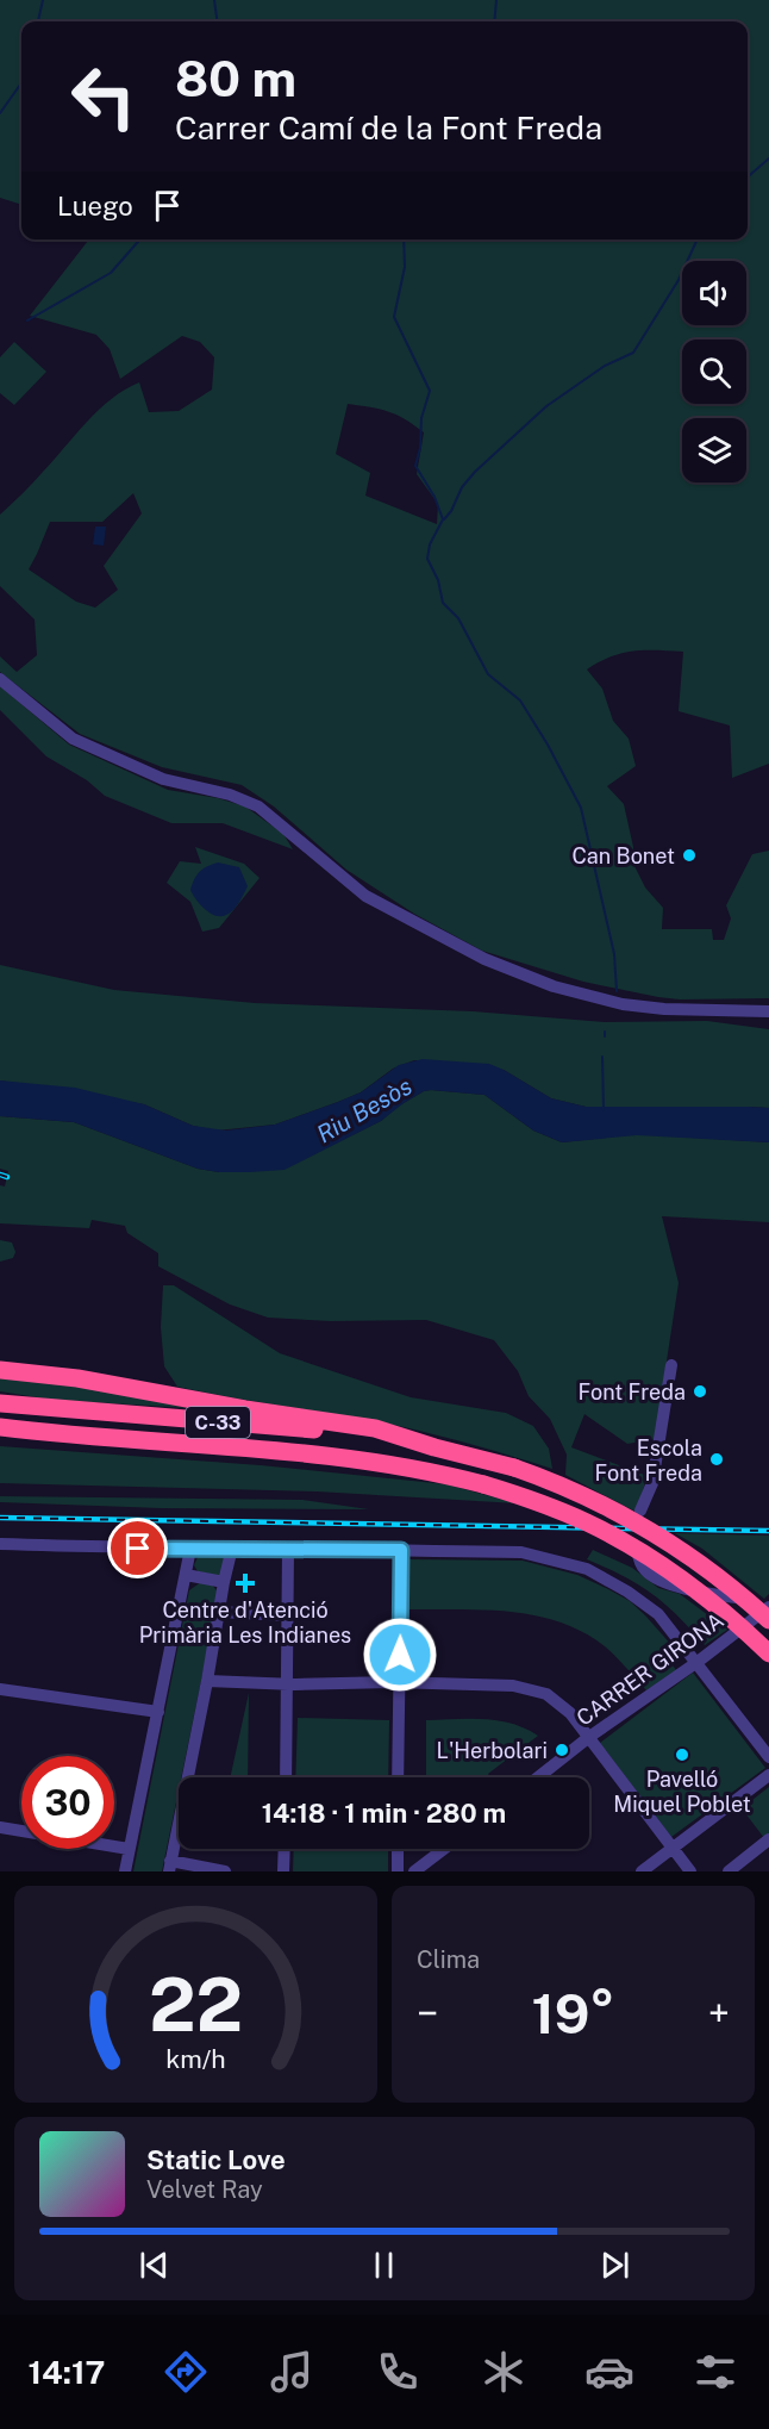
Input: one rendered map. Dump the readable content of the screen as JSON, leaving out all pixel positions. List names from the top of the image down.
{
  "streets": {
    "highway": ["C-33"],
    "street": ["CARRER GIRONA"]
  },
  "water": ["Riu Besòs"],
  "places": {
    "other": [
      "Can Bonet",
      "Font Freda",
      "Escola Font Freda",
      "L'Herbolari",
      "Pavelló Miquel Poblet"
    ],
    "health": ["Centre d'Atenció Primària Les Indianes"]
  },
  "page": {
    "turn": ["80 m", "Carrer Camí de la Font Freda"],
    "then": "Luego",
    "limit": "30",
    "trip": "14:18 · 1 min · 280 m",
    "tile": "Clima",
    "heat": ["−", "19°", "+"],
    "song": ["Static Love", "Velvet Ray"],
    "tabs": "14:17",
    "gauge": ["22", "km/h"]
  }
}
